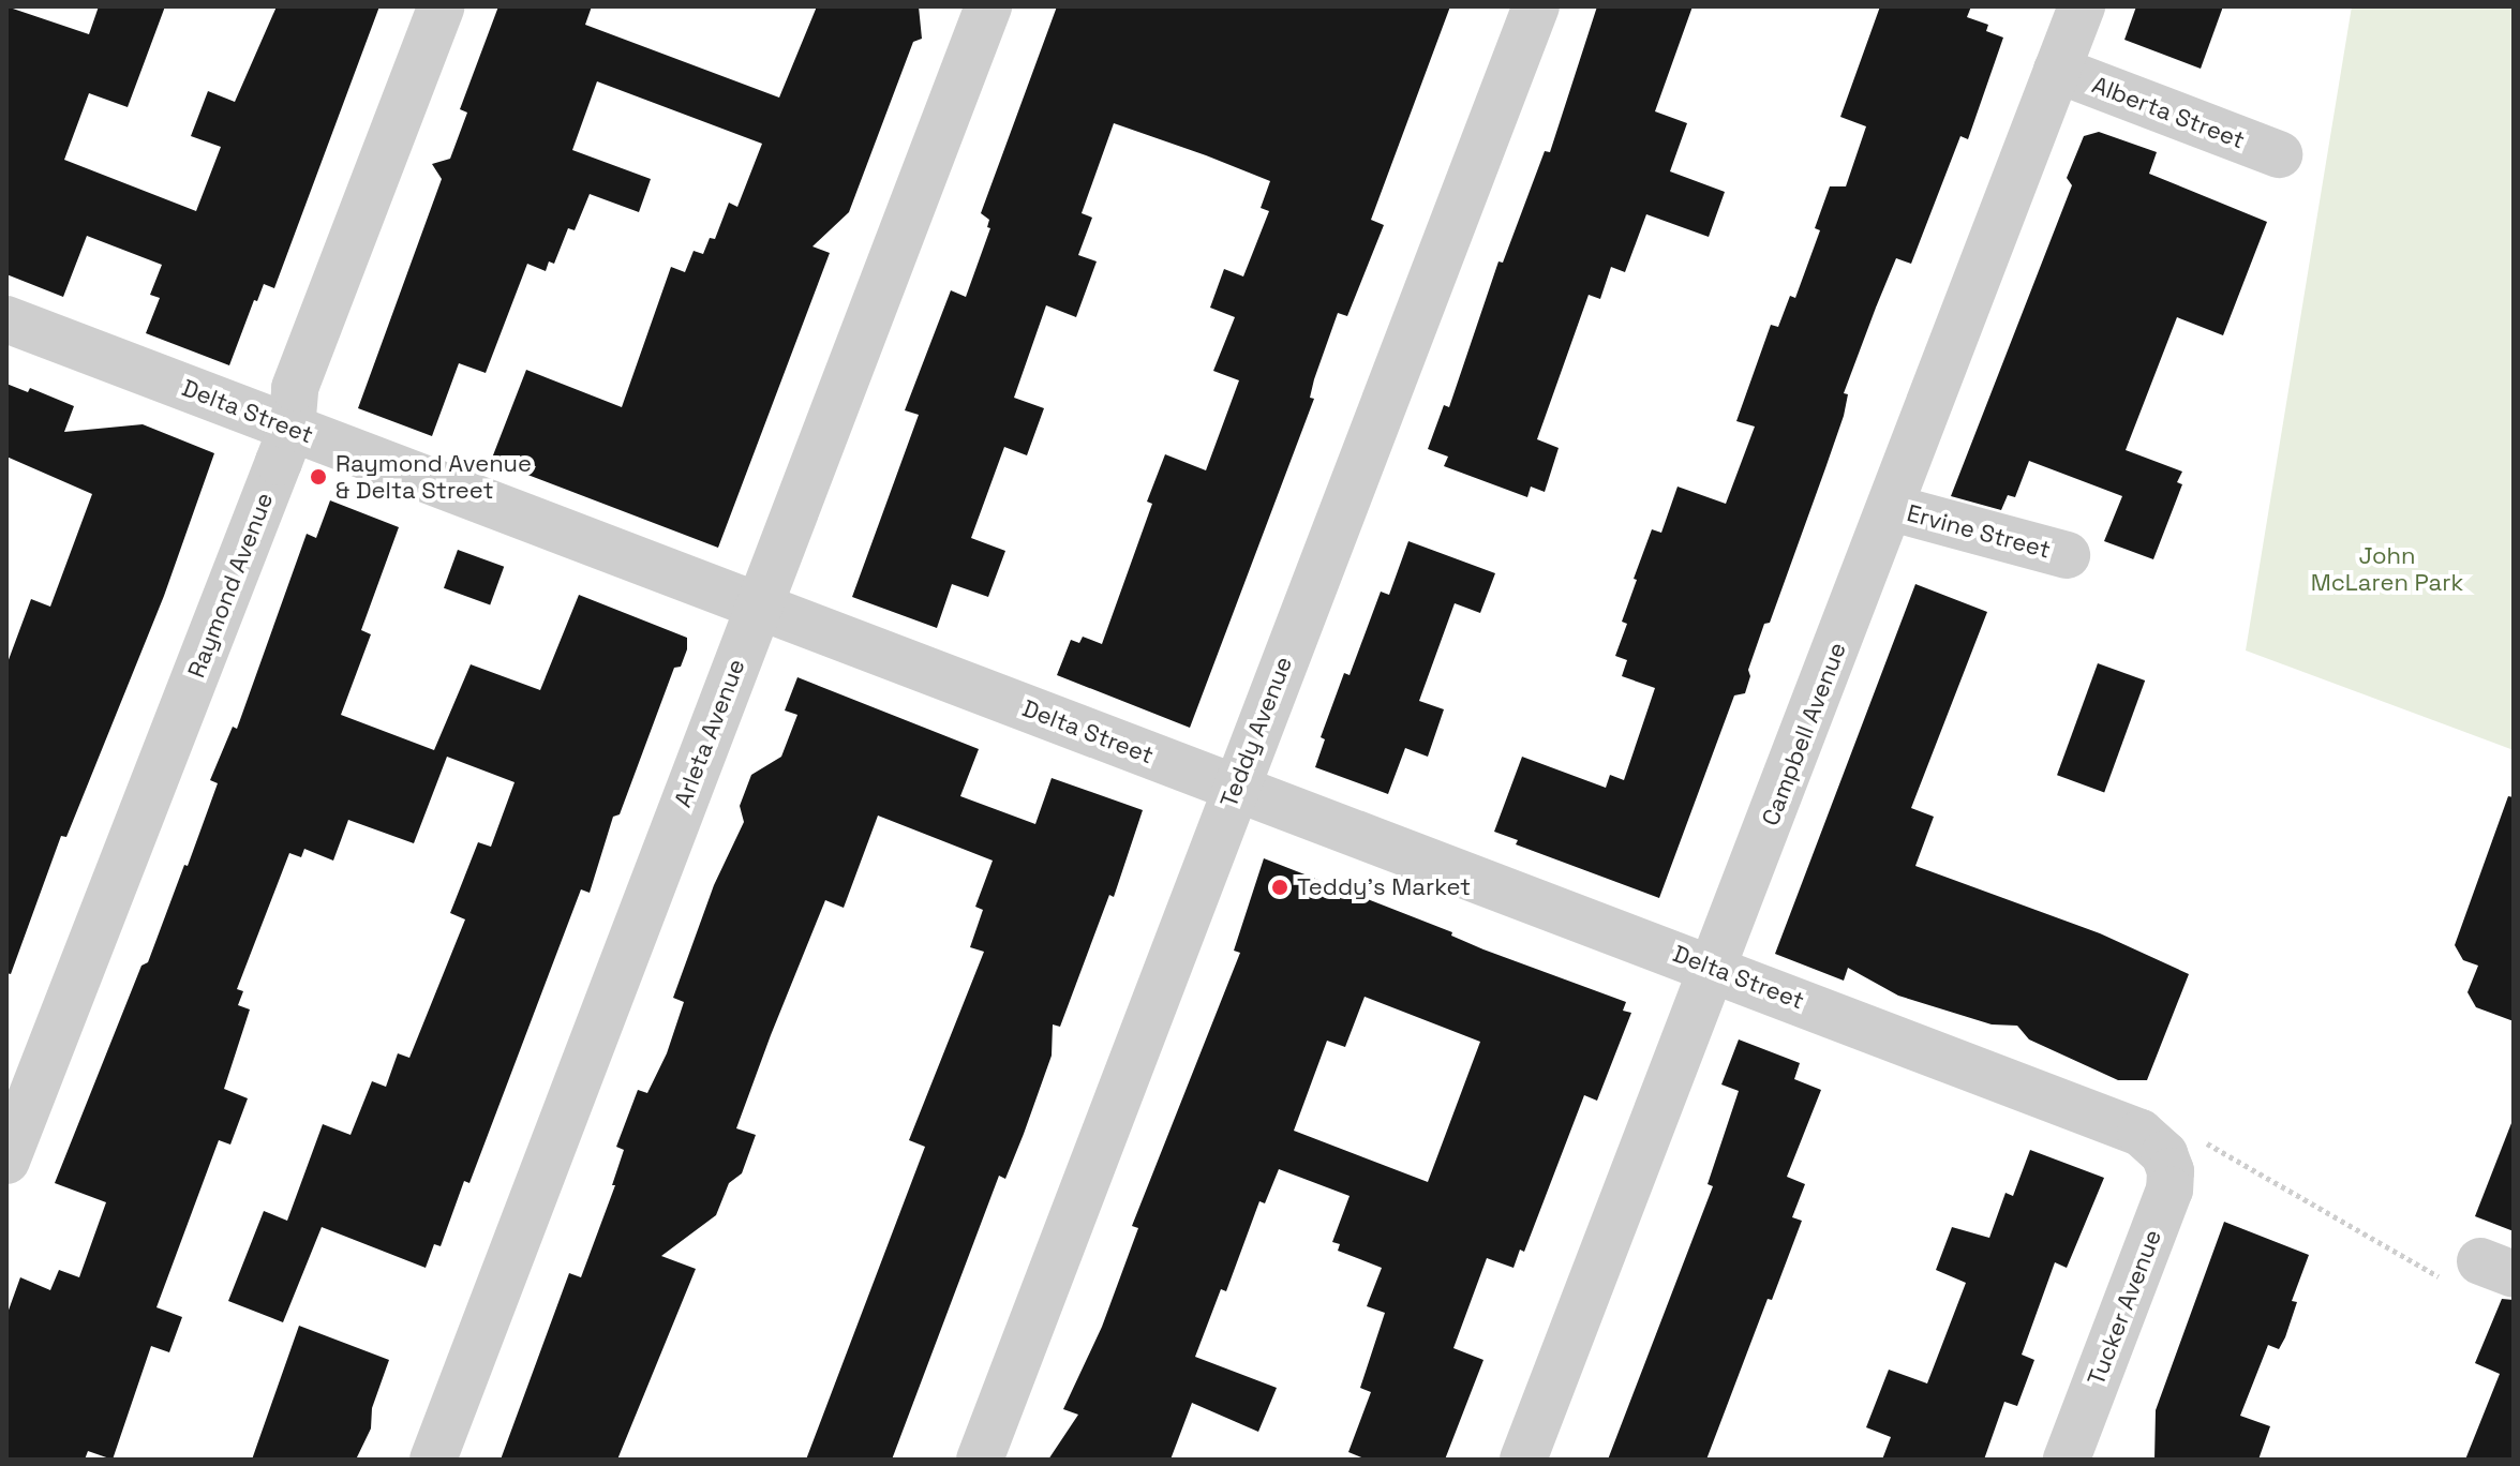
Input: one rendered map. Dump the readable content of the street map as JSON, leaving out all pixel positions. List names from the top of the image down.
{
  "streets": {
    "street": [
      "Alberta Street",
      "Delta Street",
      "Ervine Street",
      "Raymond Avenue",
      "Teddy Avenue",
      "Arleta Avenue",
      "Campbell Avenue",
      "Tucker Avenue"
    ]
  },
  "crossings": [
    ["Alberta Street", "Campbell Avenue"],
    ["Delta Street", "Raymond Avenue"],
    ["Delta Street", "Teddy Avenue"],
    ["Delta Street", "Arleta Avenue"],
    ["Delta Street", "Campbell Avenue"],
    ["Delta Street", "Tucker Avenue"],
    ["Ervine Street", "Campbell Avenue"]
  ],
  "parks": ["John McLaren Park"],
  "places": ["Raymond Avenue & Delta Street", "Teddy's Market"]
}
